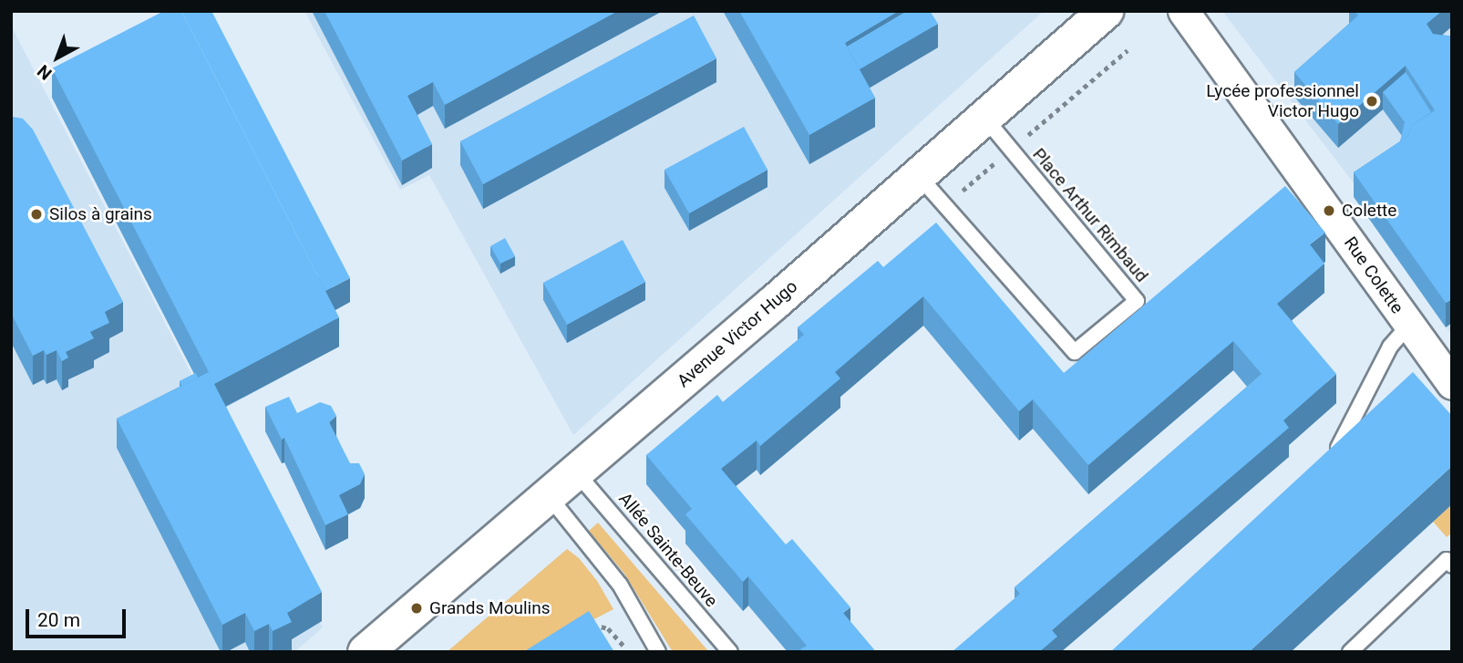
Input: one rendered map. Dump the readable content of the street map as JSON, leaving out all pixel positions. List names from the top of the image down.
{
  "streets": {
    "main road": ["Avenue Victor Hugo"],
    "street": ["Rue Colette"],
    "lane": ["Place Arthur Rimbaud", "Allée Sainte-Beuve"]
  },
  "crossings": [
    ["Place Arthur Rimbaud", "Avenue Victor Hugo"],
    ["Avenue Victor Hugo", "Allée Sainte-Beuve"]
  ],
  "places": [
    "Lycée professionnel Victor Hugo",
    "Colette",
    "Silos à grains",
    "Grands Moulins"
  ],
  "scale_bar": "20 m",
  "north": "bottom left"
}
